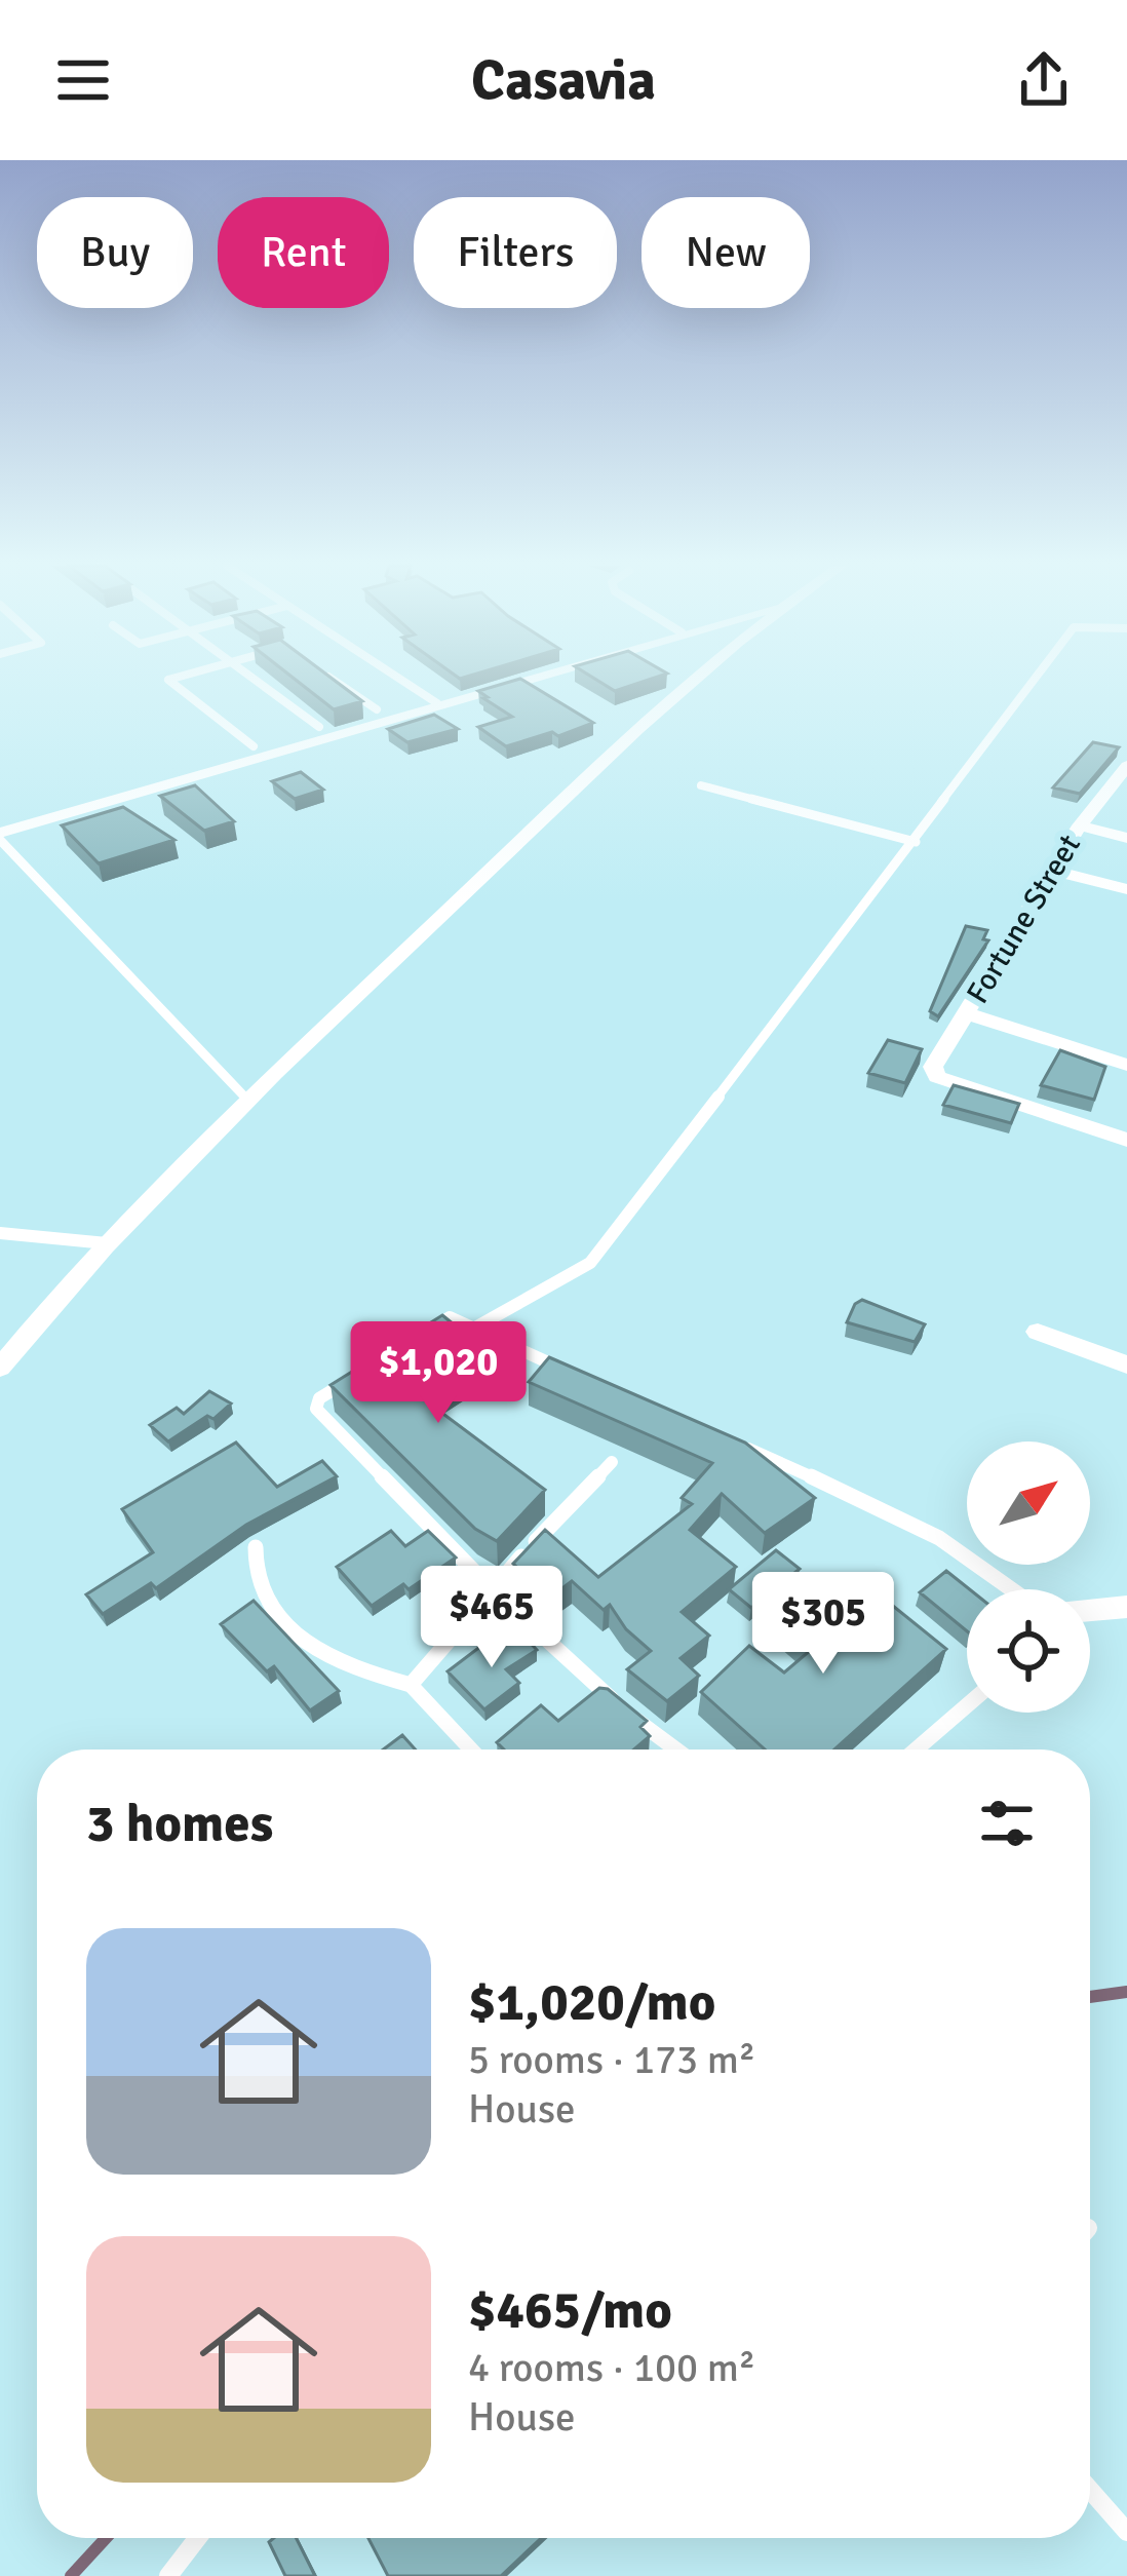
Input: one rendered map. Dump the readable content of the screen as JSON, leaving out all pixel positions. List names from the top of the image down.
{
  "streets": {
    "street": ["Fortune Street"]
  },
  "north": "top right",
  "page": {
    "header": "Casavia",
    "chip": [
      "Buy",
      "Rent",
      "Filters",
      "New"
    ],
    "price": ["$1,020", "$465", "$305"],
    "heading": "3 homes",
    "list": [
      {
        "name": "$1,020/mo",
        "note": "5 rooms · 173 m² · House"
      },
      {
        "name": "$465/mo",
        "note": "4 rooms · 100 m² · House"
      }
    ]
  }
}
